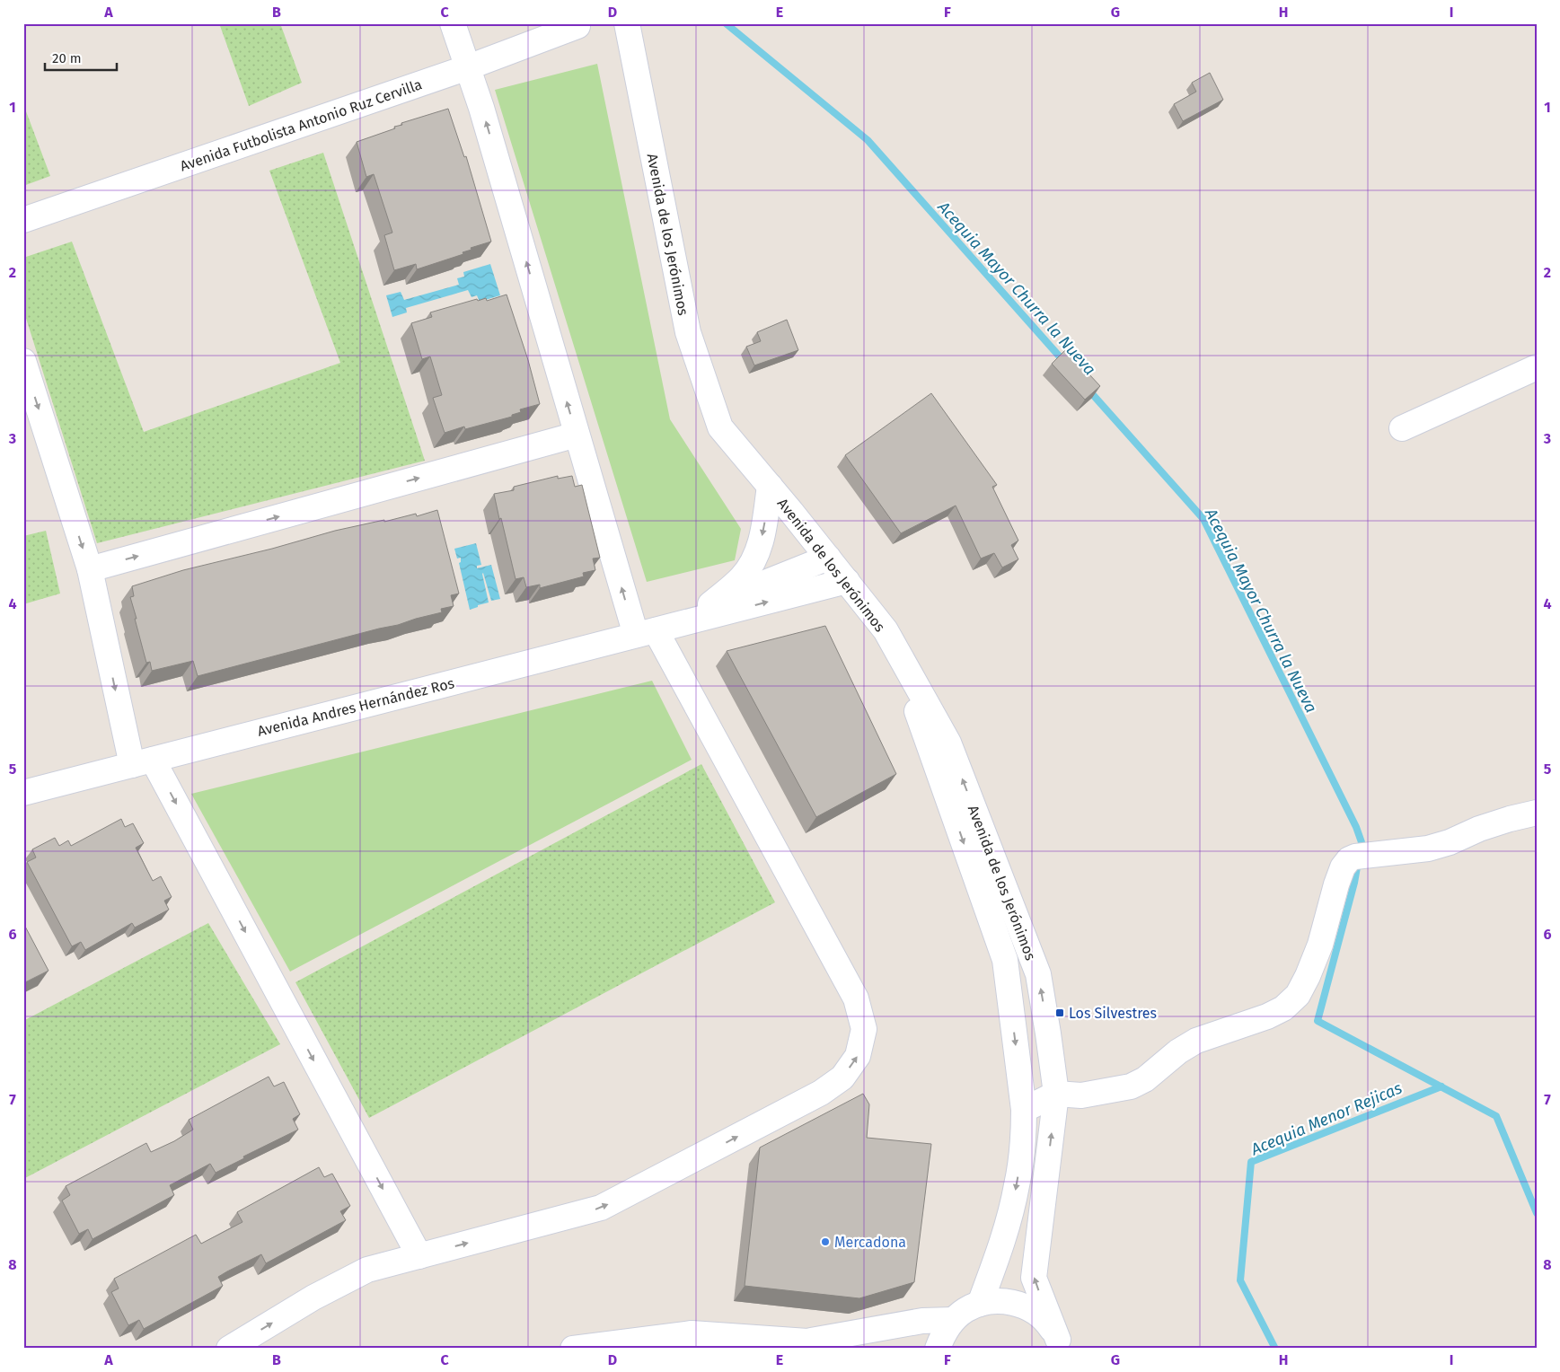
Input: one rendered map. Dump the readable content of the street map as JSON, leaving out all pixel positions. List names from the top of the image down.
{
  "streets": {
    "street": ["Avenida Futbolista Antonio Ruz Cervilla", "Avenida de los Jerónimos", "Avenida Andres Hernández Ros"]
  },
  "crossings": [
    ["Avenida de los Jerónimos", "Avenida Andres Hernández Ros"]
  ],
  "water": ["Acequia Mayor Churra la Nueva", "Acequia Menor Rejicas"],
  "places": {
    "transit": ["Los Silvestres"],
    "other": ["Mercadona"]
  },
  "scale_bar": "20 m",
  "grid": {
    "columns": [
      "A",
      "B",
      "C",
      "D",
      "E",
      "F",
      "G",
      "H",
      "I"
    ],
    "rows": [
      "1",
      "2",
      "3",
      "4",
      "5",
      "6",
      "7",
      "8"
    ]
  }
}
